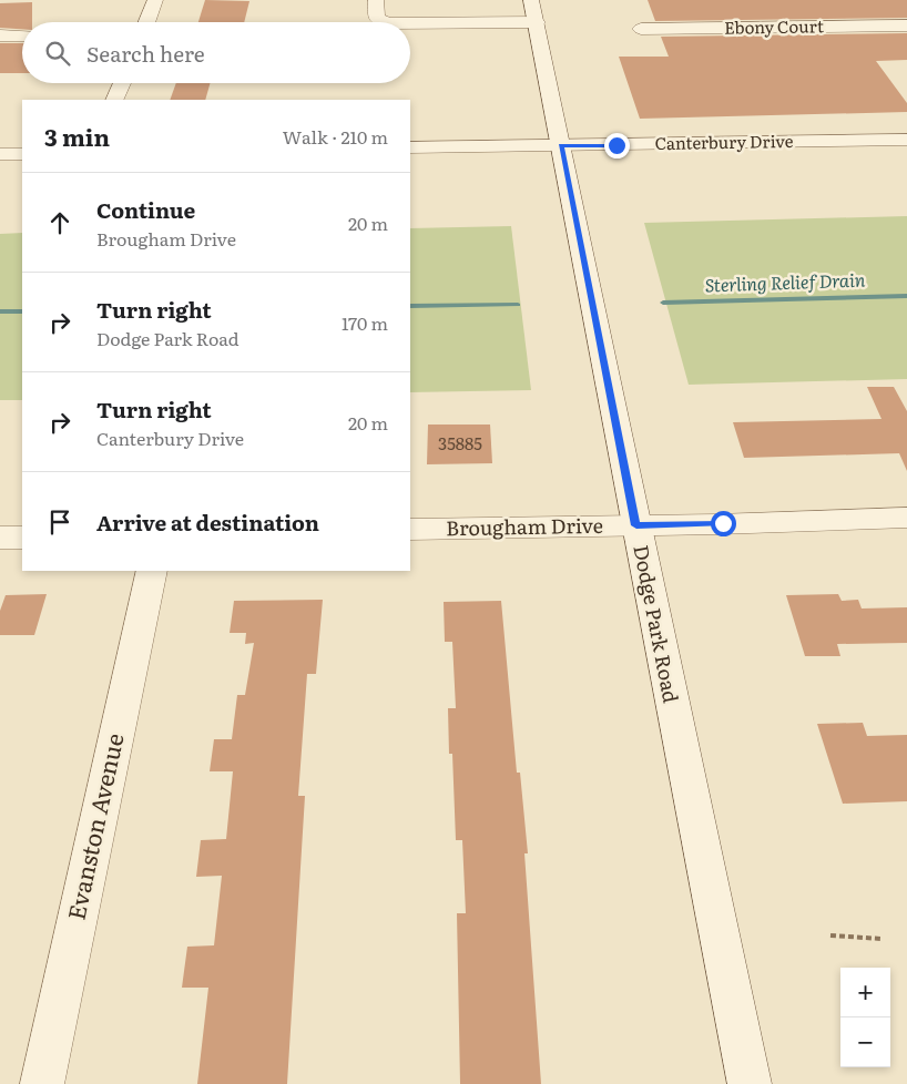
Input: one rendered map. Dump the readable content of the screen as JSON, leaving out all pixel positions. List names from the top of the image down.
{
  "streets": {
    "street": [
      "Ebony Court",
      "Canterbury Drive",
      "Brougham Drive",
      "Dodge Park Road",
      "Evanston Avenue"
    ]
  },
  "crossings": [
    ["Canterbury Drive", "Dodge Park Road"],
    ["Brougham Drive", "Dodge Park Road"]
  ],
  "water": ["Sterling Relief Drain"],
  "house_numbers": ["35885"],
  "page": {
    "search": "Search here",
    "heading": ["3 min", "Walk · 210 m"],
    "list": [
      ["Continue", "Brougham Drive", "20 m"],
      ["Turn right", "Dodge Park Road", "170 m"],
      ["Turn right", "Canterbury Drive", "20 m"],
      "Arrive at destination"
    ],
    "map_buttons": ["+", "−"]
  }
}
